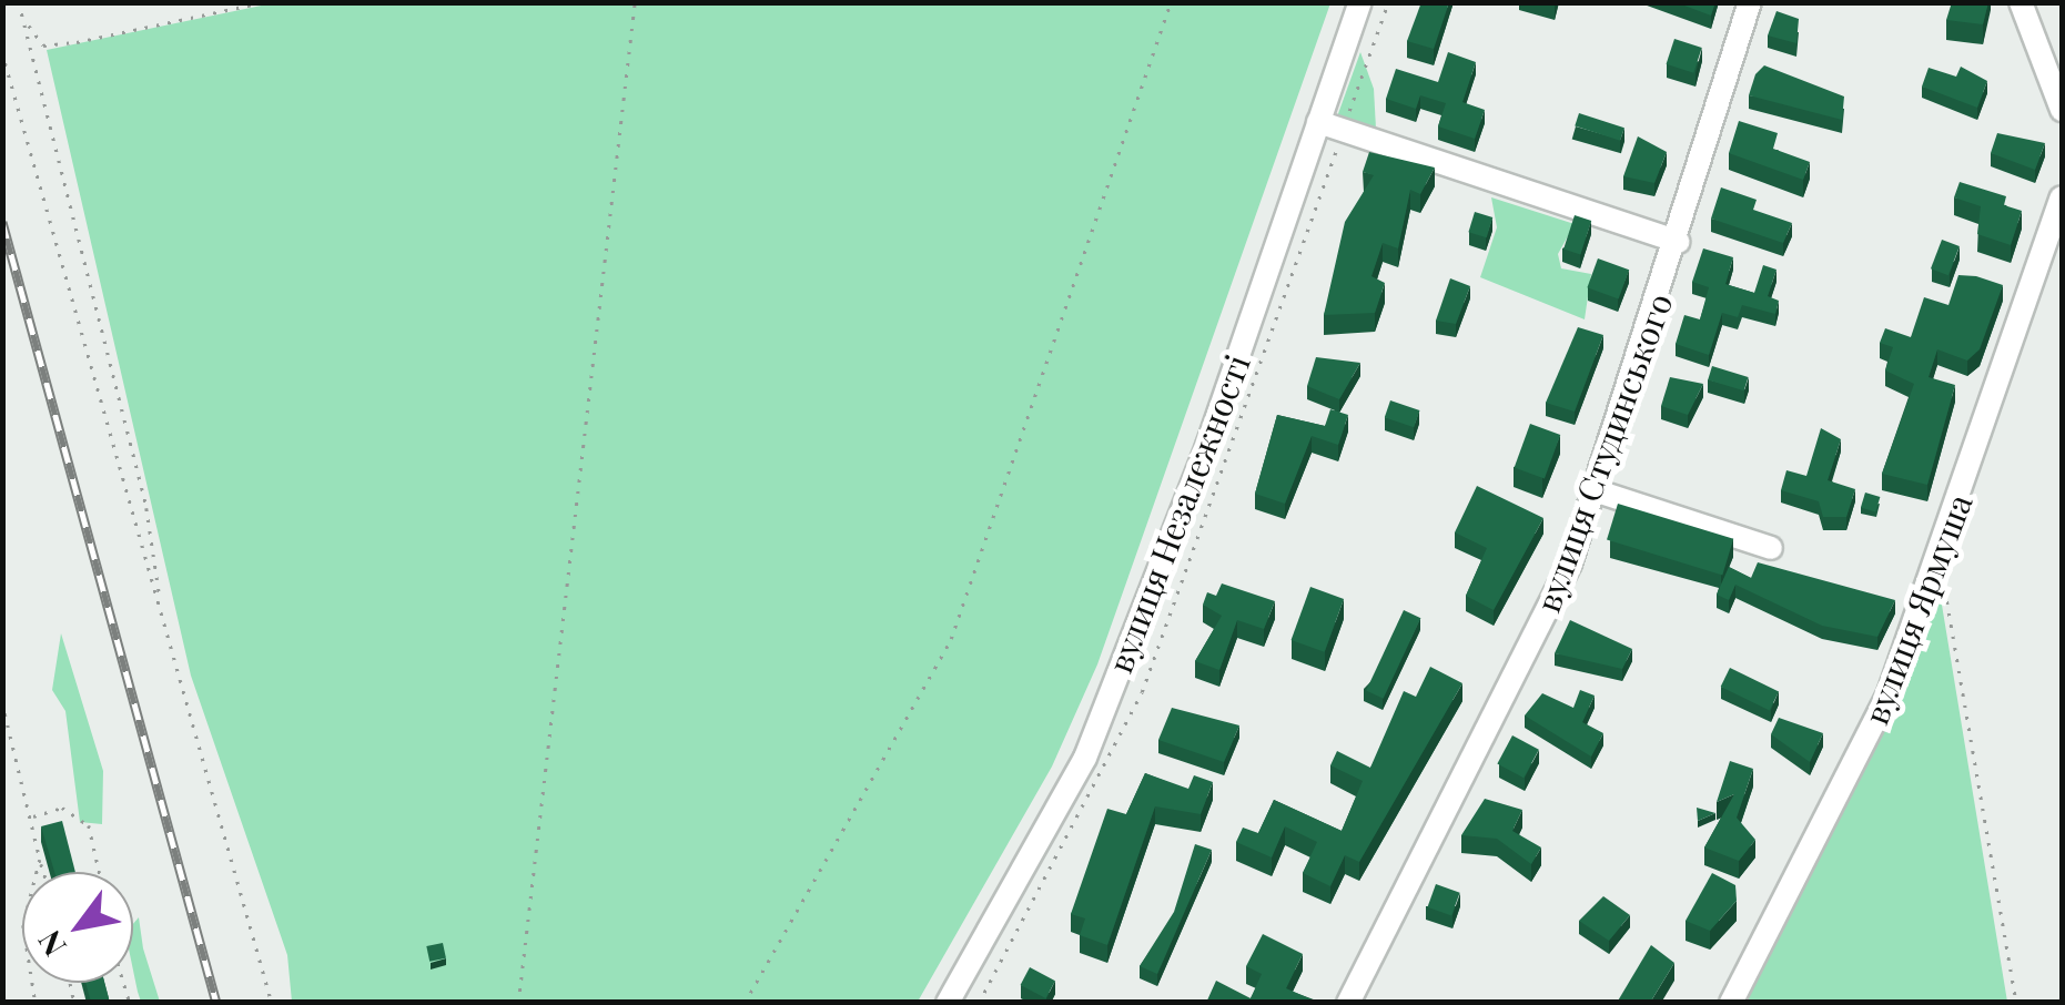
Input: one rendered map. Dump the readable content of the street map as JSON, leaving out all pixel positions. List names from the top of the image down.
{
  "streets": {
    "street": ["вулиця Студинського", "вулиця Незалежності", "вулиця Ярмуша"]
  },
  "north": "bottom left"
}
